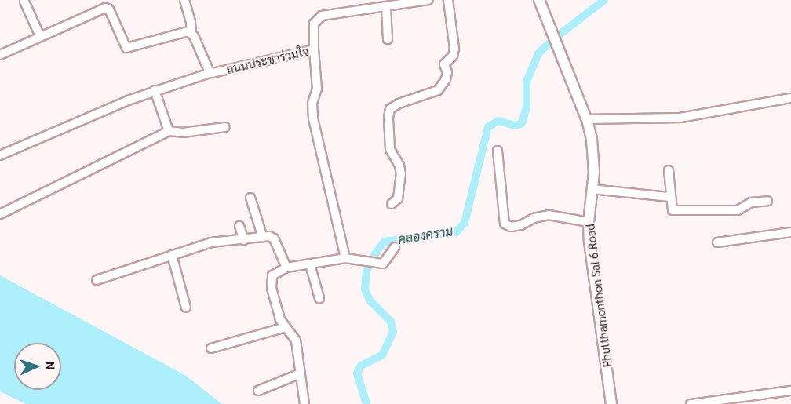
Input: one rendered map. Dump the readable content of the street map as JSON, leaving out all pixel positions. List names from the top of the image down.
{
  "streets": {
    "main road": ["Phutthamonthon Sai 6 Road"],
    "street": ["ถนนประชาร่วมใจ"]
  },
  "water": ["คลองคราม"],
  "north": "right"
}
